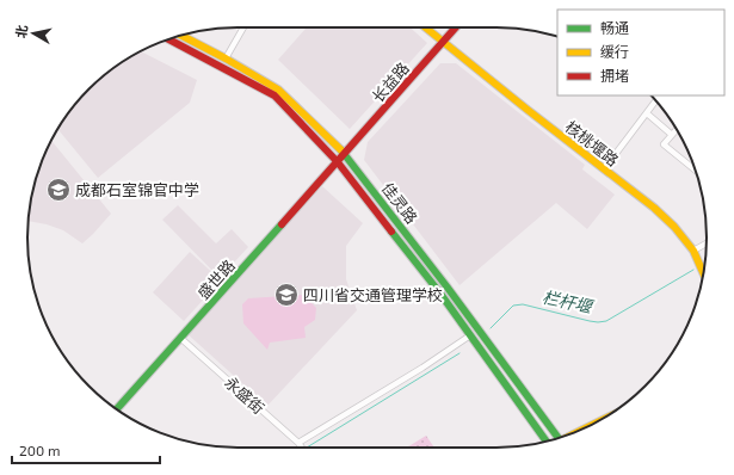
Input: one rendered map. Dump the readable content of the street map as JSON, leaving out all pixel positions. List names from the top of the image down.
{
  "streets": {
    "main road": [
      "长益路",
      "核桃堰路",
      "佳灵路",
      "盛世路"
    ],
    "street": ["永盛街"]
  },
  "crossings": [
    ["长益路", "核桃堰路"],
    ["长益路", "佳灵路"],
    ["长益路", "盛世路"],
    ["佳灵路", "盛世路"],
    ["盛世路", "永盛街"]
  ],
  "water": ["栏杆堰"],
  "places": {
    "school or university": ["成都石室锦官中学", "四川省交通管理学校"]
  },
  "legend": ["畅通", "缓行", "拥堵"],
  "scale_bar": "200 m",
  "north": "left"
}
